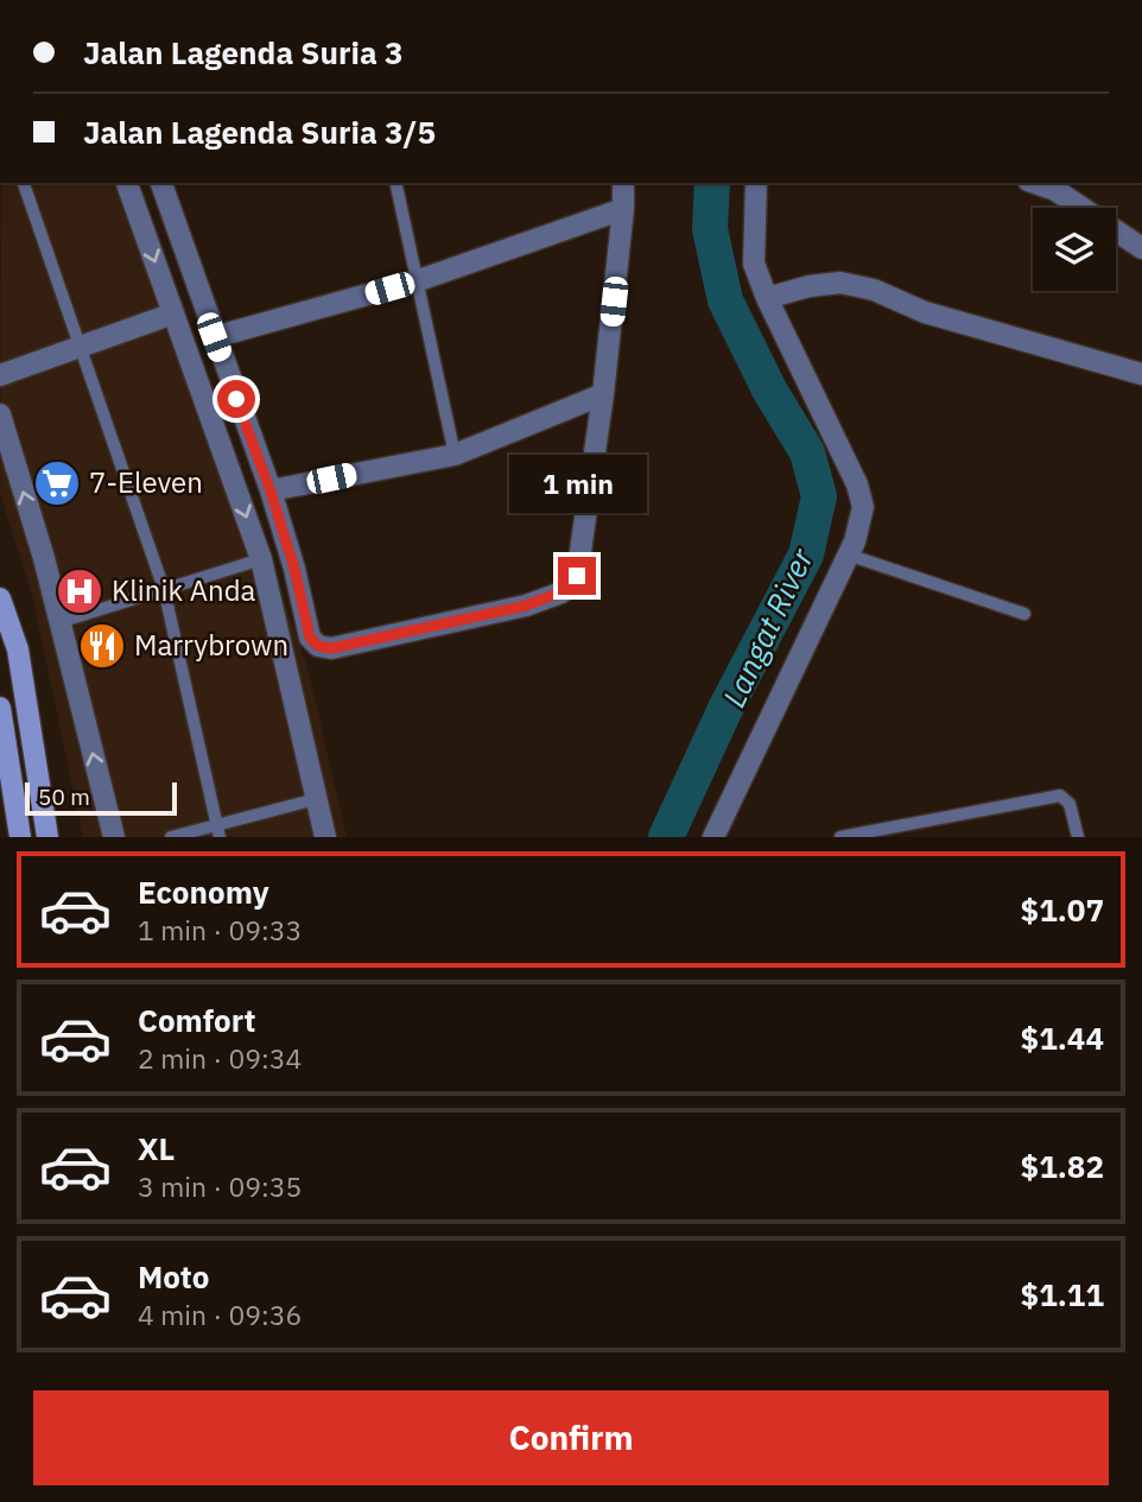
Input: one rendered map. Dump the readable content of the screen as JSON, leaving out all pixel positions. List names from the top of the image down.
{
  "water": ["Langat River"],
  "places": {
    "supermarket": ["7-Eleven"],
    "hospital": ["Klinik Anda"],
    "restaurant": ["Marrybrown"]
  },
  "scale_bar": "50 m",
  "page": {
    "banner": ["Jalan Lagenda Suria 3", "Jalan Lagenda Suria 3/5"],
    "bubble": "1 min",
    "scale": "50 m",
    "list": [
      {
        "name": "Economy",
        "note": "1 min · 09:33",
        "value": "$1.07"
      },
      {
        "name": "Comfort",
        "note": "2 min · 09:34",
        "value": "$1.44"
      },
      {
        "name": "XL",
        "note": "3 min · 09:35",
        "value": "$1.82"
      },
      {
        "name": "Moto",
        "note": "4 min · 09:36",
        "value": "$1.11"
      }
    ],
    "buttons": "Confirm"
  }
}
